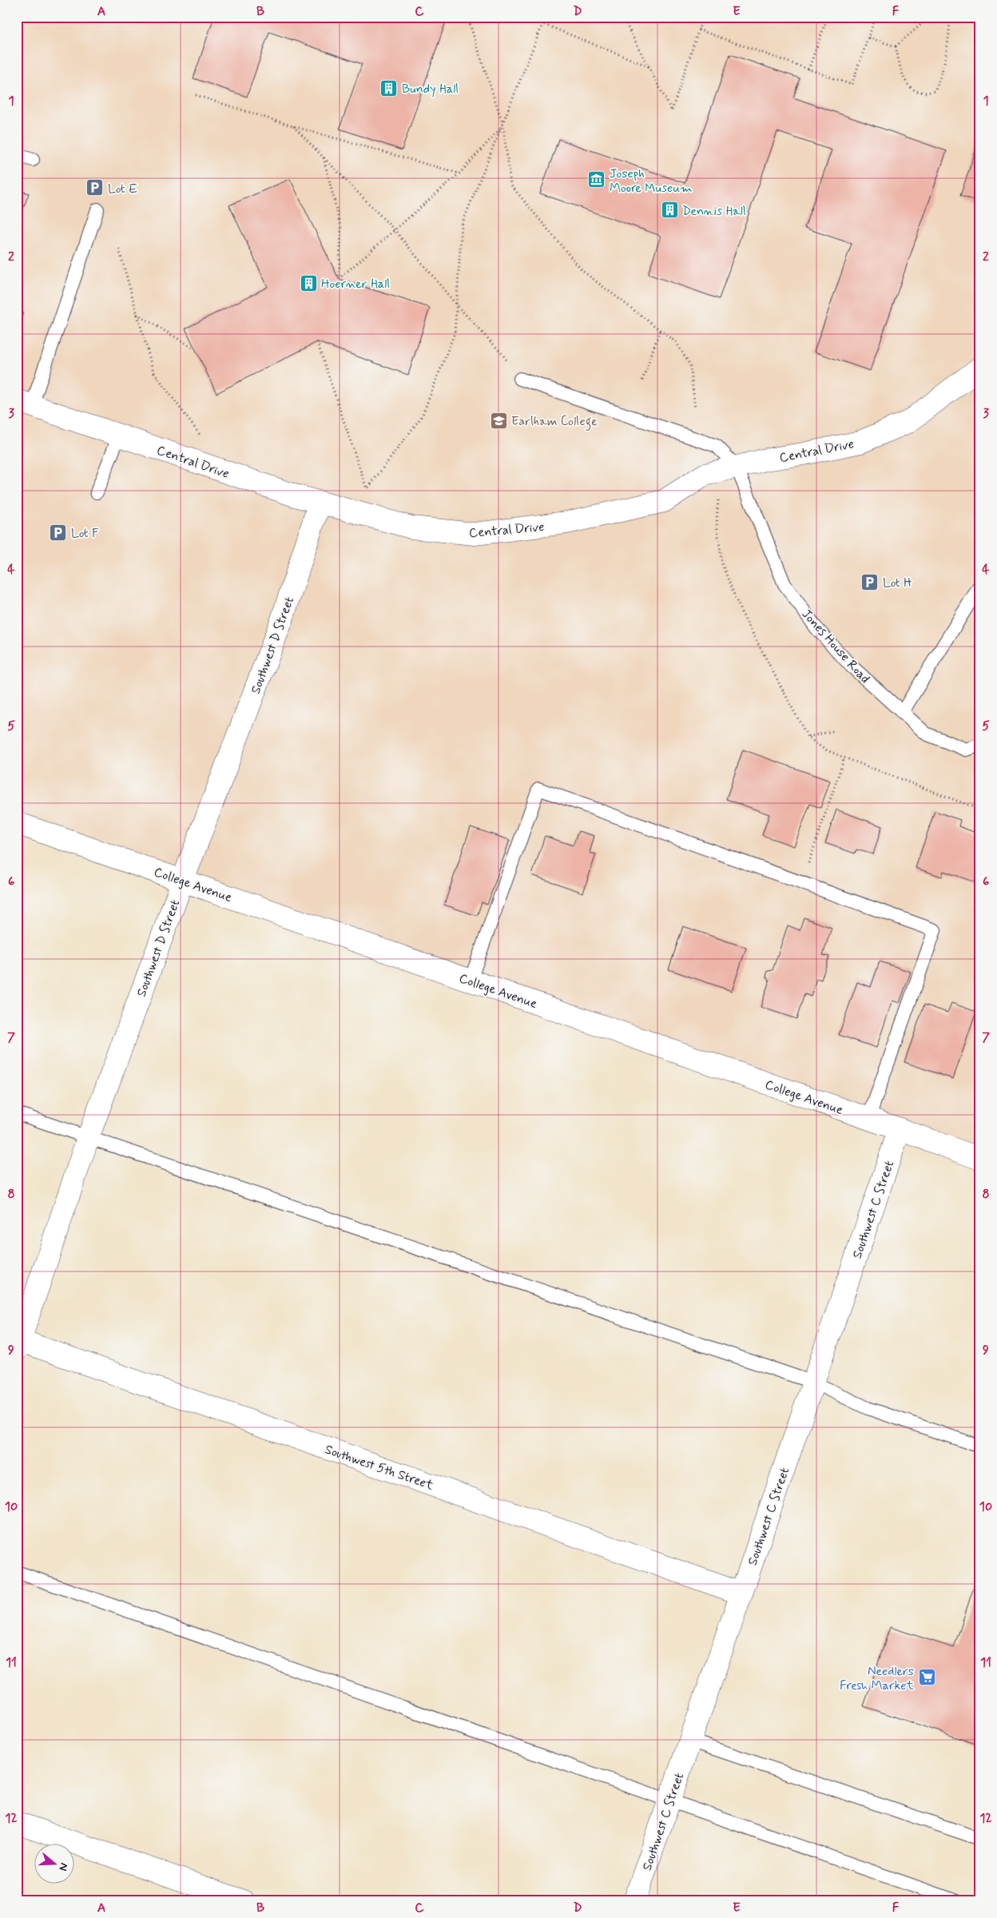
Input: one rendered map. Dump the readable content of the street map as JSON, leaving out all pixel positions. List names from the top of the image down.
{
  "streets": {
    "street": [
      "Central Drive",
      "Southwest D Street",
      "College Avenue",
      "Southwest C Street",
      "Southwest 5th Street"
    ],
    "lane": ["Jones House Road"]
  },
  "crossings": [
    ["Central Drive", "Southwest D Street"],
    ["Central Drive", "Jones House Road"],
    ["Southwest D Street", "College Avenue"],
    ["Southwest D Street", "Southwest 5th Street"],
    ["College Avenue", "Southwest C Street"],
    ["Southwest C Street", "Southwest 5th Street"]
  ],
  "places": {
    "building": ["Bundy Hall", "Dennis Hall", "Hoerner Hall"],
    "museum": ["Joseph Moore Museum"],
    "parking": ["Lot E", "Lot F", "Lot H"],
    "school or university": ["Earlham College"],
    "supermarket": ["Needlers Fresh Market"]
  },
  "north": "right",
  "grid": {
    "columns": [
      "A",
      "B",
      "C",
      "D",
      "E",
      "F"
    ],
    "rows": [
      "1",
      "2",
      "3",
      "4",
      "5",
      "6",
      "7",
      "8",
      "9",
      "10",
      "11",
      "12"
    ]
  }
}
